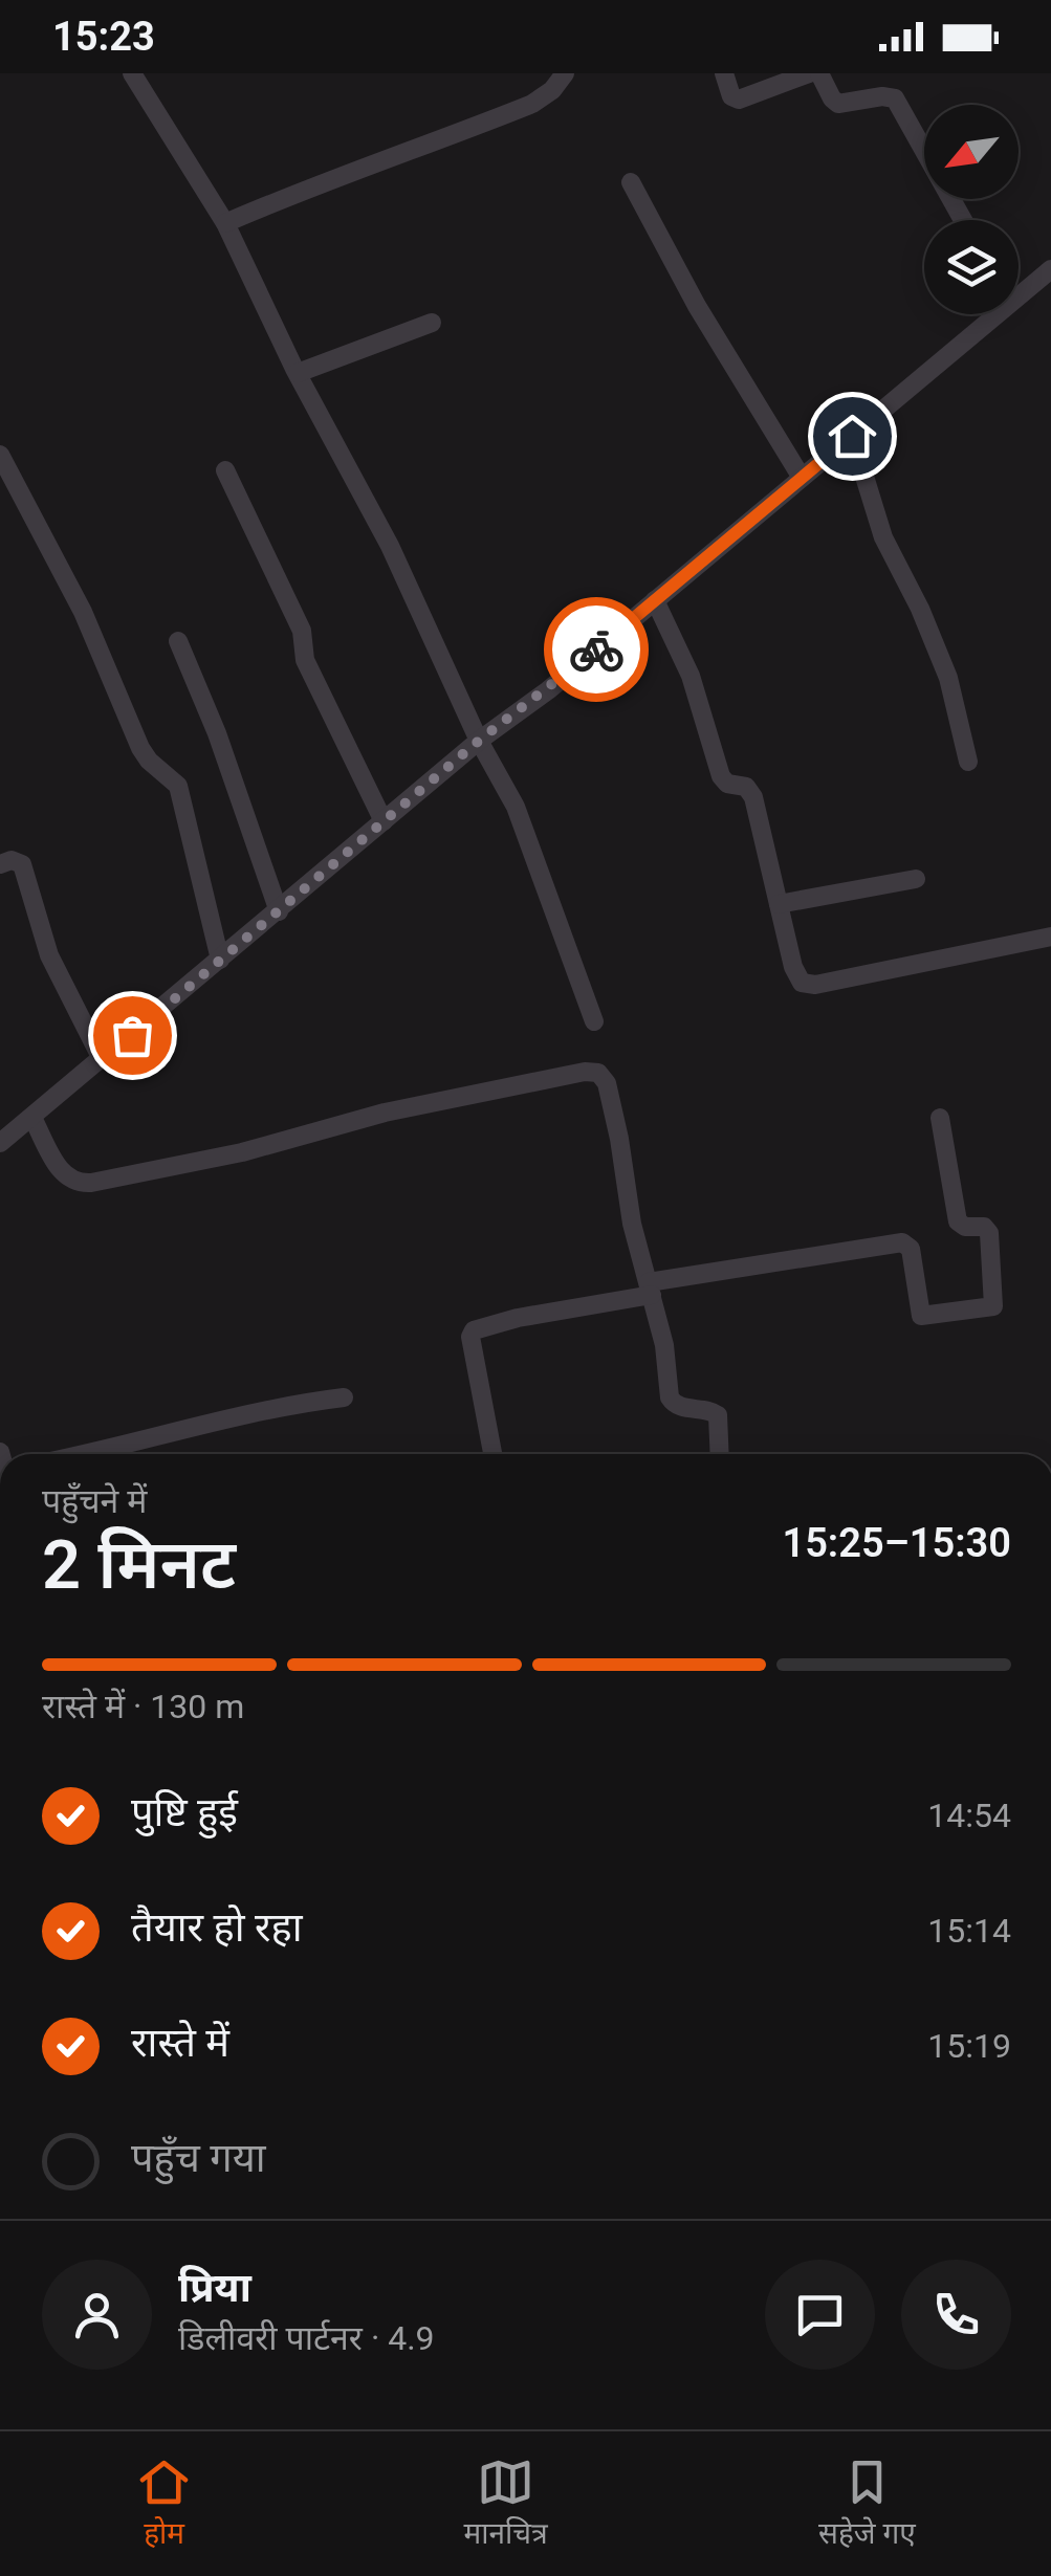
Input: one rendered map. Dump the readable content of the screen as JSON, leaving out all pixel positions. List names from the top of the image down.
{
  "north": "bottom left",
  "page": {
    "status": "15:23",
    "heading": ["2 मिनट", "पहुँचने में", "15:25–15:30"],
    "panel": ["प्रिया", "डिलीवरी पार्टनर · 4.9"],
    "bar": "रास्ते में · 130 m",
    "list": [
      ["पुष्टि हुई", "14:54"],
      ["तैयार हो रहा", "15:14"],
      ["रास्ते में", "15:19"],
      "पहुँच गया"
    ],
    "tabs": ["होम", "मानचित्र", "सहेजे गए"]
  }
}
